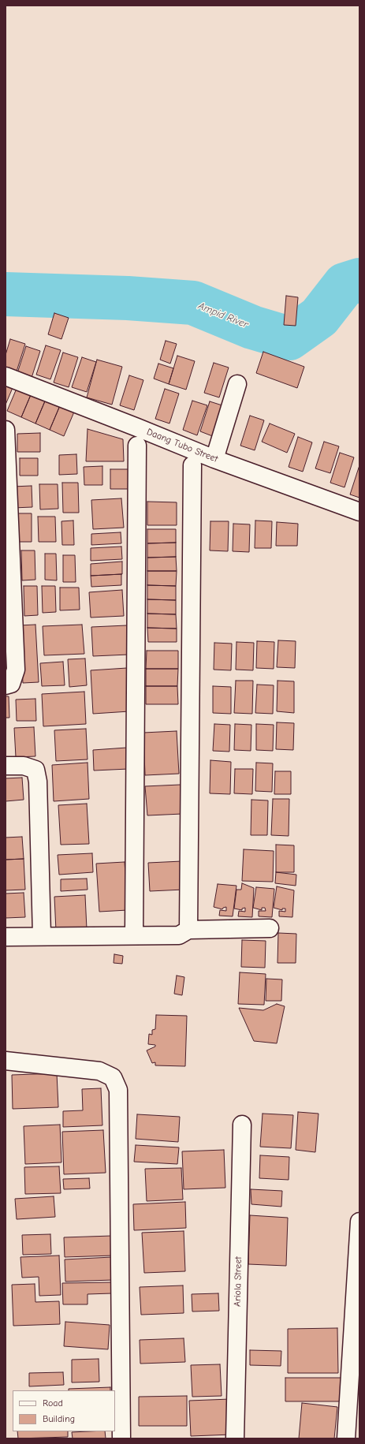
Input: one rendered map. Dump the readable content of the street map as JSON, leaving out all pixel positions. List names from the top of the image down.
{
  "streets": {
    "street": ["Daang Tubo Street", "Ariola Street"]
  },
  "water": ["Ampid River"],
  "legend": ["Road", "Building"]
}
